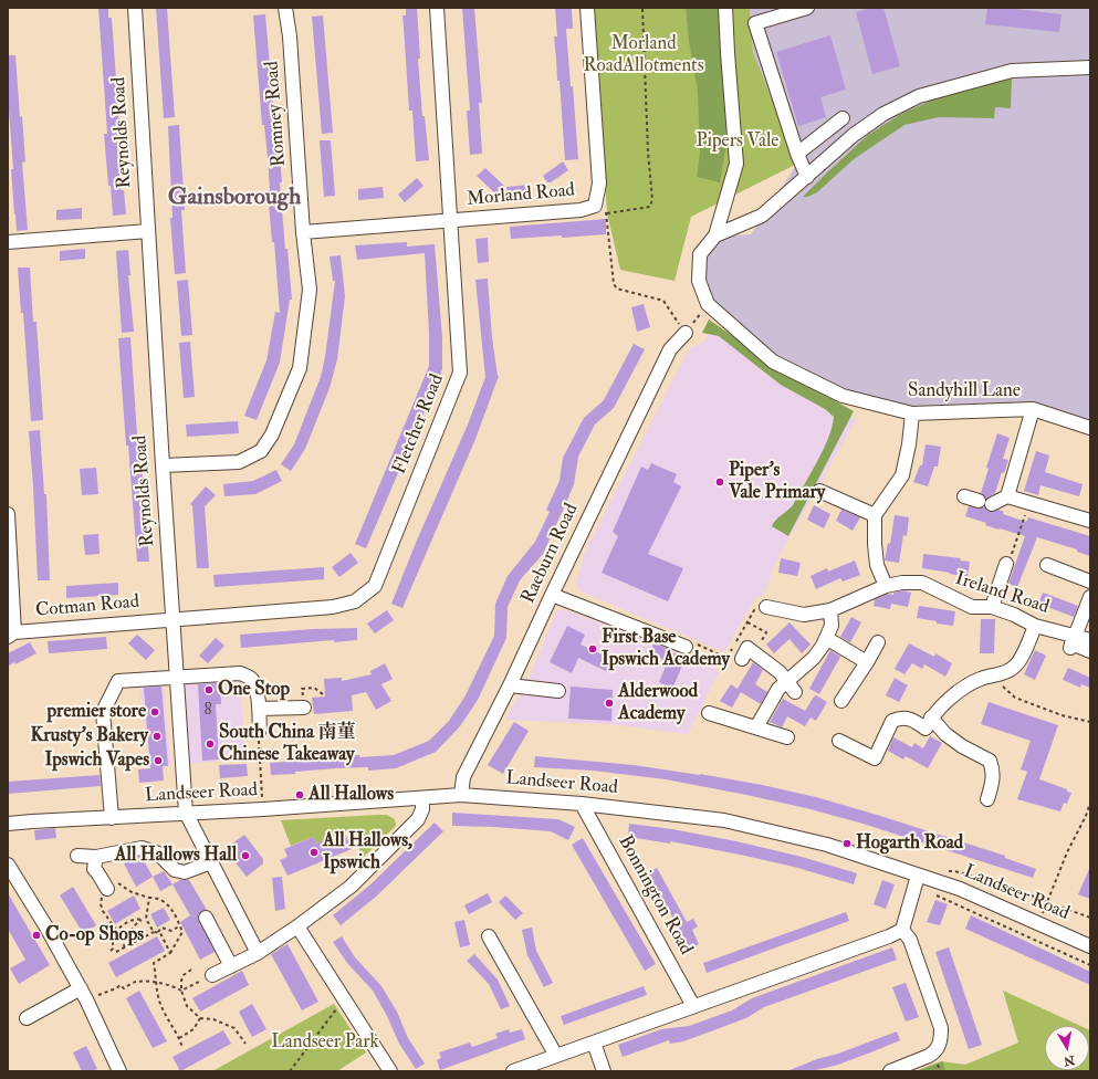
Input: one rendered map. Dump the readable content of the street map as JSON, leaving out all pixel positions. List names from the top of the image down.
{
  "streets": {
    "street": [
      "Romney Road",
      "Reynolds Road",
      "Morland Road",
      "Sandyhill Lane",
      "Fletcher Road",
      "Raeburn Road",
      "Ireland Road",
      "Cotman Road",
      "Landseer Road",
      "Bonnington Road"
    ]
  },
  "crossings": [
    ["Romney Road", "Reynolds Road"],
    ["Romney Road", "Morland Road"],
    ["Reynolds Road", "Fletcher Road"],
    ["Reynolds Road", "Cotman Road"],
    ["Reynolds Road", "Landseer Road"],
    ["Morland Road", "Fletcher Road"],
    ["Fletcher Road", "Cotman Road"],
    ["Raeburn Road", "Landseer Road"],
    ["Landseer Road", "Bonnington Road"]
  ],
  "districts": ["Gainsborough"],
  "parks": ["Morland RoadAllotments", "Pipers Vale", "Landseer Park"],
  "places": [
    "Piper's Vale Primary",
    "First Base Ipswich Academy",
    "One Stop",
    "Alderwood Academy",
    "premier store",
    "Krusty's Bakery",
    "South China 南菫 Chinese Takeaway",
    "Ipswich Vapes",
    "All Hallows",
    "Hogarth Road",
    "All Hallows, Ipswich",
    "All Hallows Hall",
    "Co-op Shops"
  ],
  "house_numbers": ["8"],
  "north": "bottom"
}
